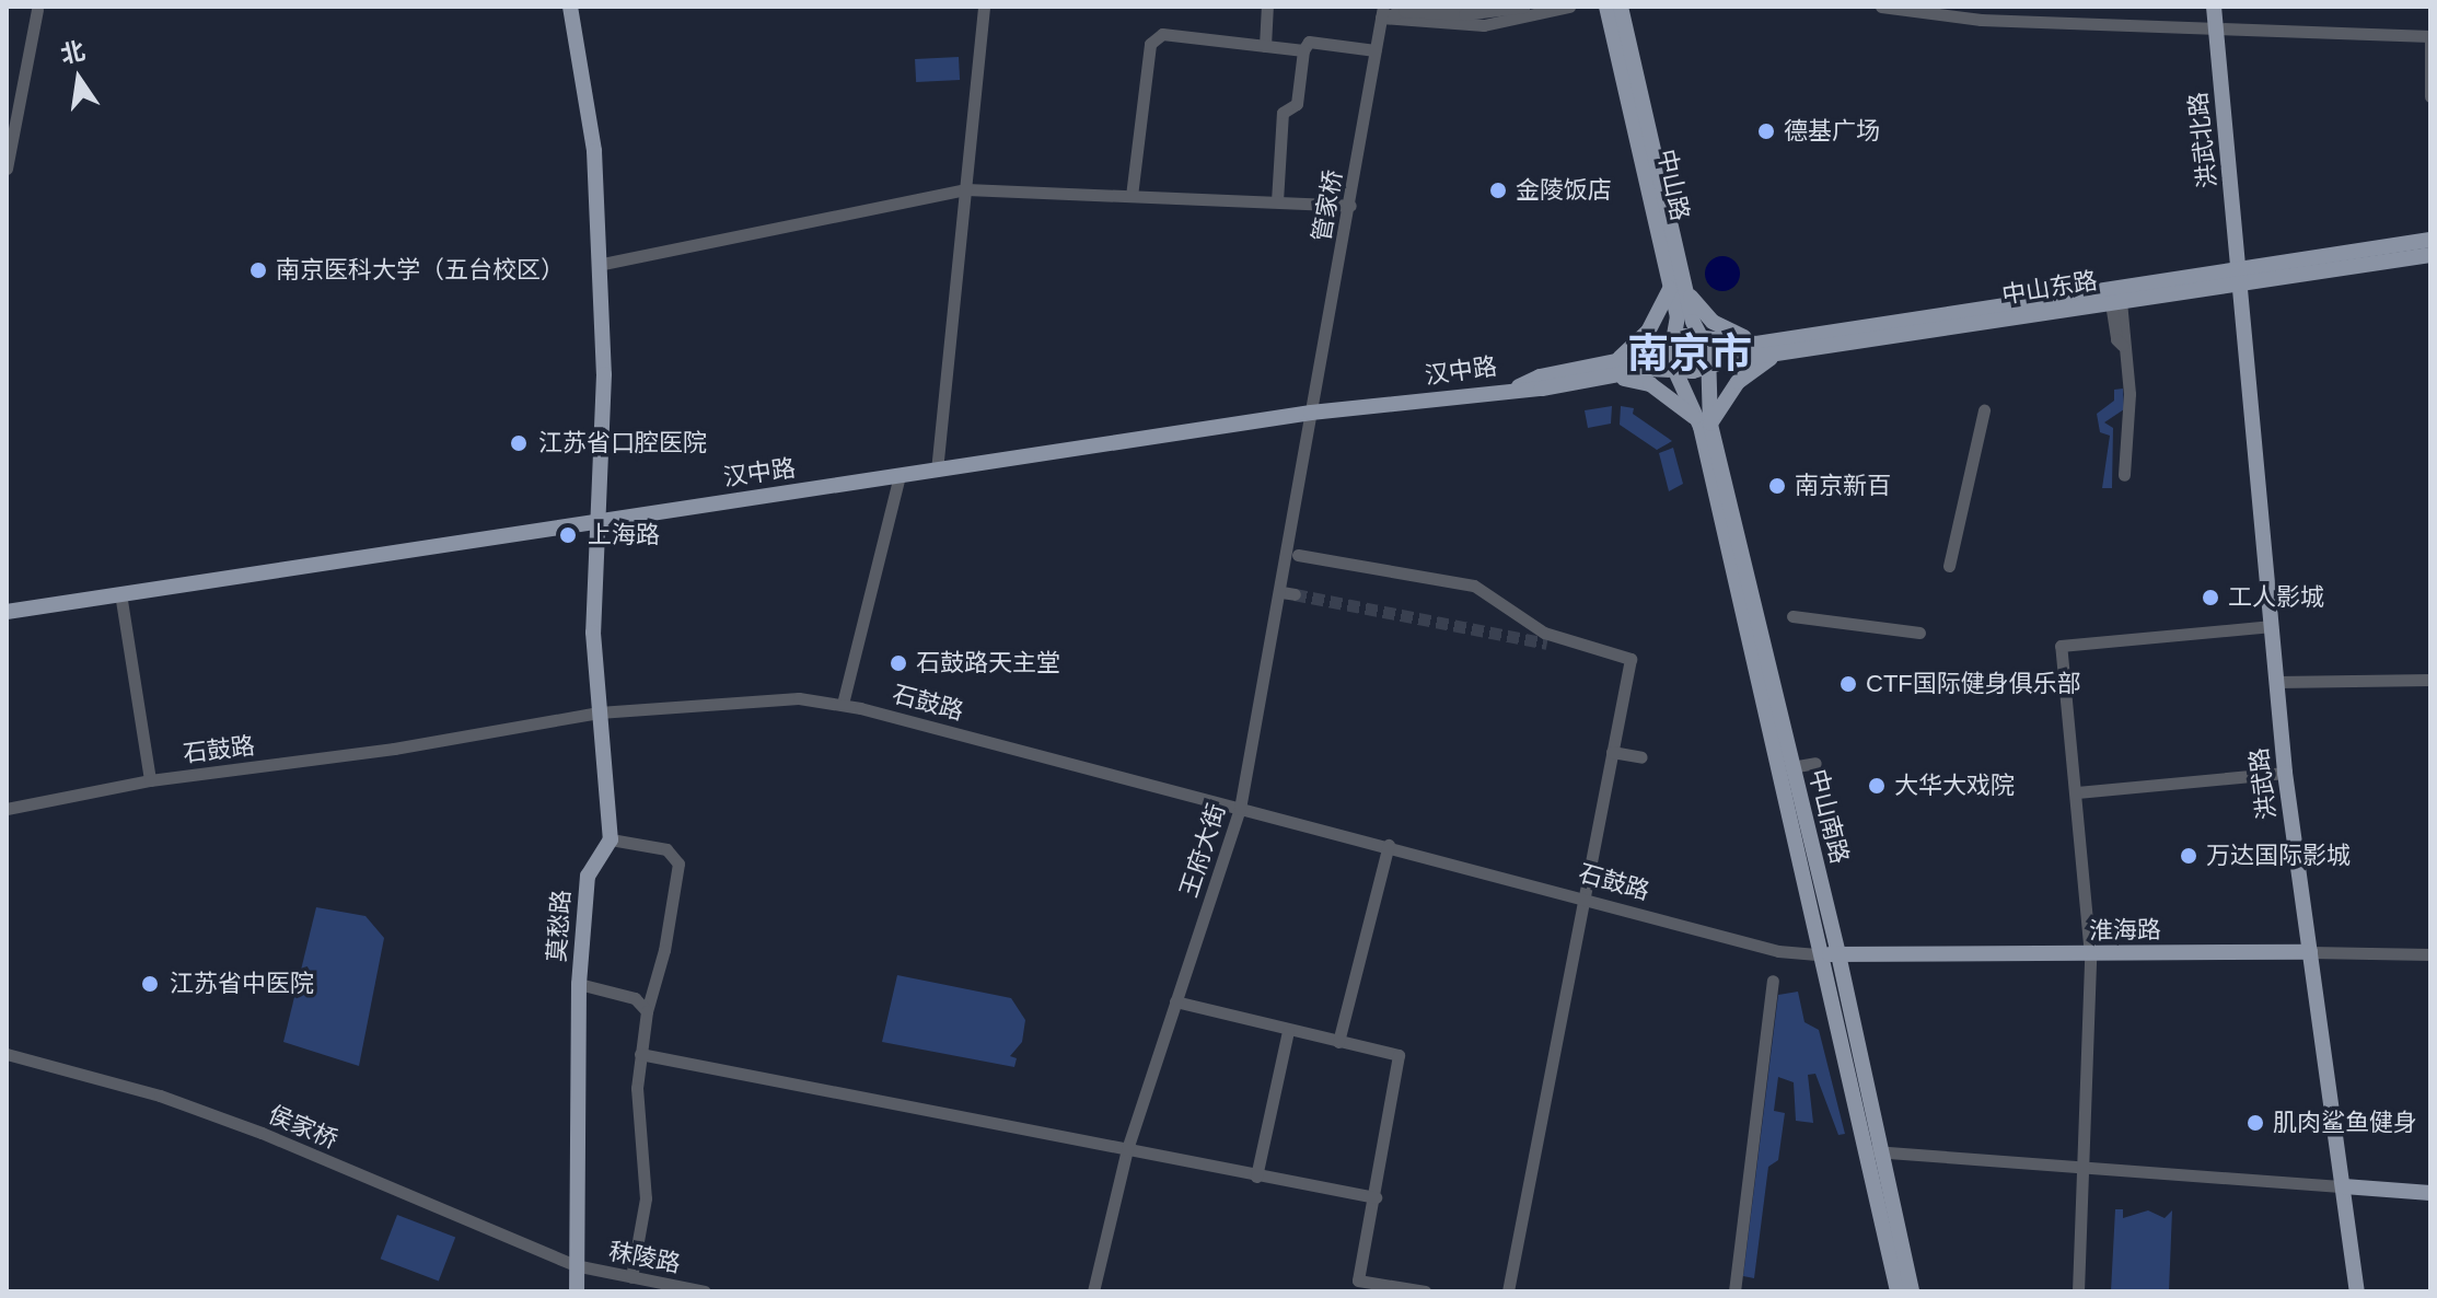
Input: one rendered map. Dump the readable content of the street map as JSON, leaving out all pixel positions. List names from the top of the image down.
{
  "streets": {
    "main road": [
      "洪武北路",
      "中山路",
      "中山东路",
      "汉中路",
      "洪武路",
      "中山南路",
      "莫愁路",
      "淮海路"
    ],
    "street": [
      "管家桥",
      "石鼓路",
      "王府大街",
      "侯家桥",
      "秣陵路"
    ]
  },
  "crossings": [
    ["洪武北路", "中山东路"],
    ["洪武北路", "洪武路"],
    ["中山路", "中山东路"],
    ["中山路", "汉中路"],
    ["中山路", "中山南路"],
    ["管家桥", "汉中路"],
    ["管家桥", "王府大街"],
    ["中山东路", "汉中路"],
    ["中山东路", "洪武路"],
    ["中山东路", "中山南路"],
    ["汉中路", "中山南路"],
    ["汉中路", "王府大街"],
    ["石鼓路", "中山南路"],
    ["石鼓路", "王府大街"],
    ["石鼓路", "淮海路"],
    ["洪武路", "淮海路"],
    ["中山南路", "淮海路"],
    ["莫愁路", "侯家桥"],
    ["莫愁路", "秣陵路"],
    ["侯家桥", "秣陵路"]
  ],
  "districts": ["南京市"],
  "places": [
    "德基广场",
    "金陵饭店",
    "南京医科大学（五台校区）",
    "江苏省口腔医院",
    "南京新百",
    "上海路",
    "工人影城",
    "石鼓路天主堂",
    "CTF国际健身俱乐部",
    "大华大戏院",
    "万达国际影城",
    "江苏省中医院",
    "肌肉鲨鱼健身"
  ],
  "north": "top"
}
